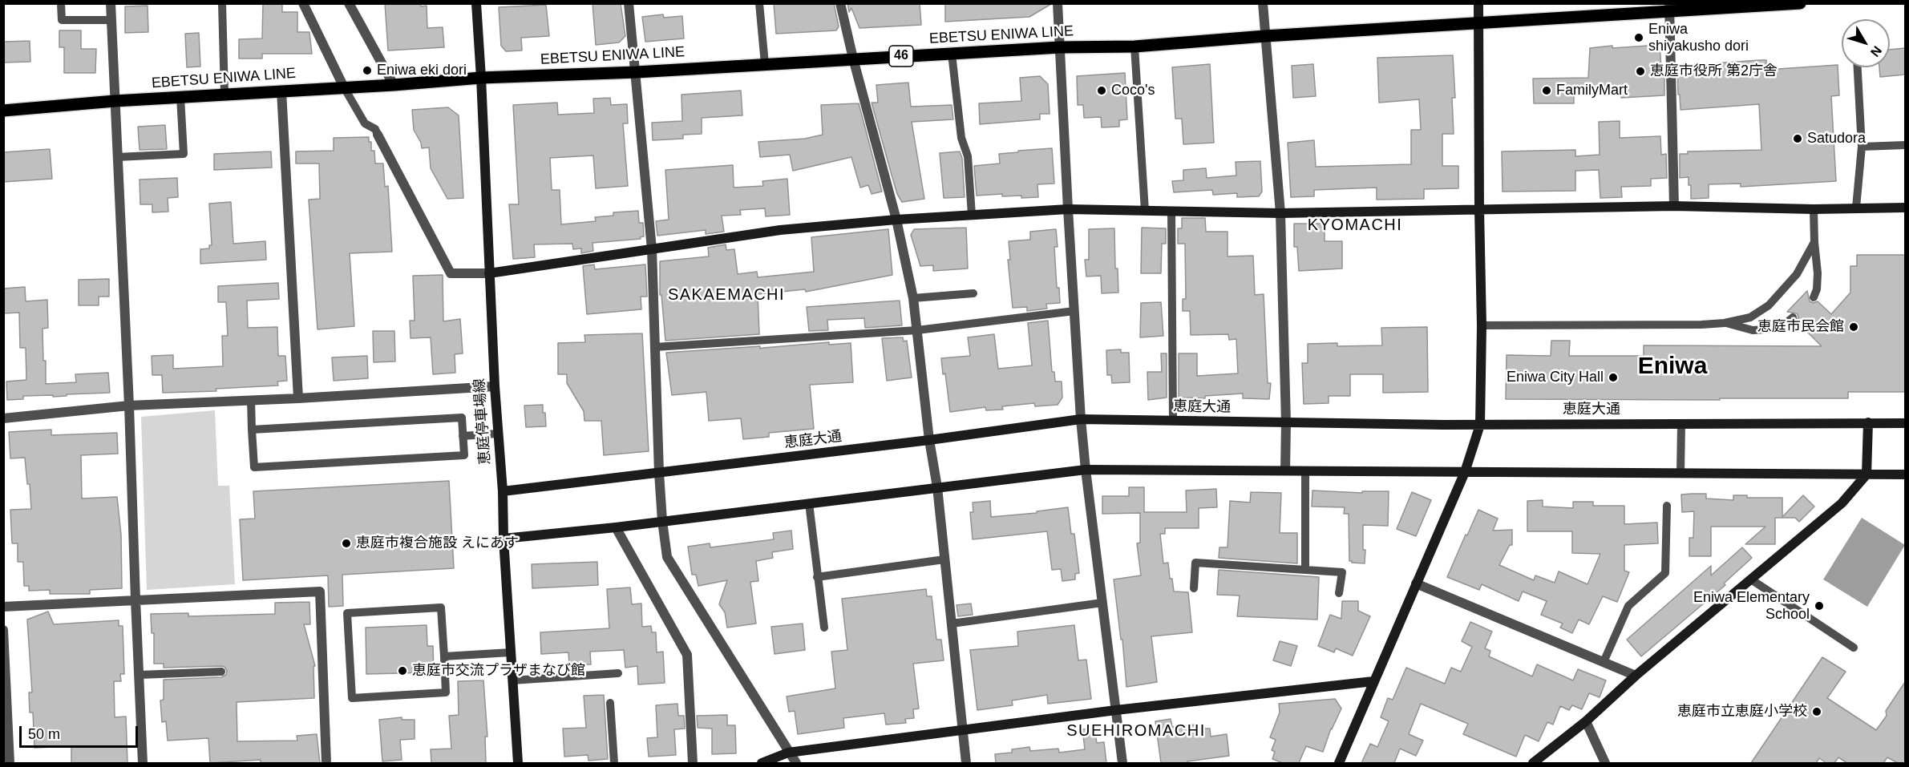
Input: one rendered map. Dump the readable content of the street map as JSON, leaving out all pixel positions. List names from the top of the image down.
{
  "streets": {
    "main road": ["EBETSU ENIWA LINE", "46"],
    "street": ["恵庭大通", "恵庭停車場線"]
  },
  "crossings": [
    ["EBETSU ENIWA LINE", "恵庭停車場線"],
    ["恵庭大通", "恵庭停車場線"]
  ],
  "districts": [
    "KYOMACHI",
    "SAKAEMACHI",
    "Eniwa",
    "SUEHIROMACHI"
  ],
  "places": [
    "Eniwa shiyakusho dori",
    "Eniwa eki dori",
    "恵庭市役所 第2庁舎",
    "Coco's",
    "FamilyMart",
    "Satudora",
    "恵庭市民会館",
    "Eniwa City Hall",
    "恵庭市複合施設 えにあす",
    "Eniwa Elementary School",
    "恵庭市交流プラザまなび館",
    "恵庭市立恵庭小学校"
  ],
  "scale_bar": "50 m",
  "north": "bottom right"
}
